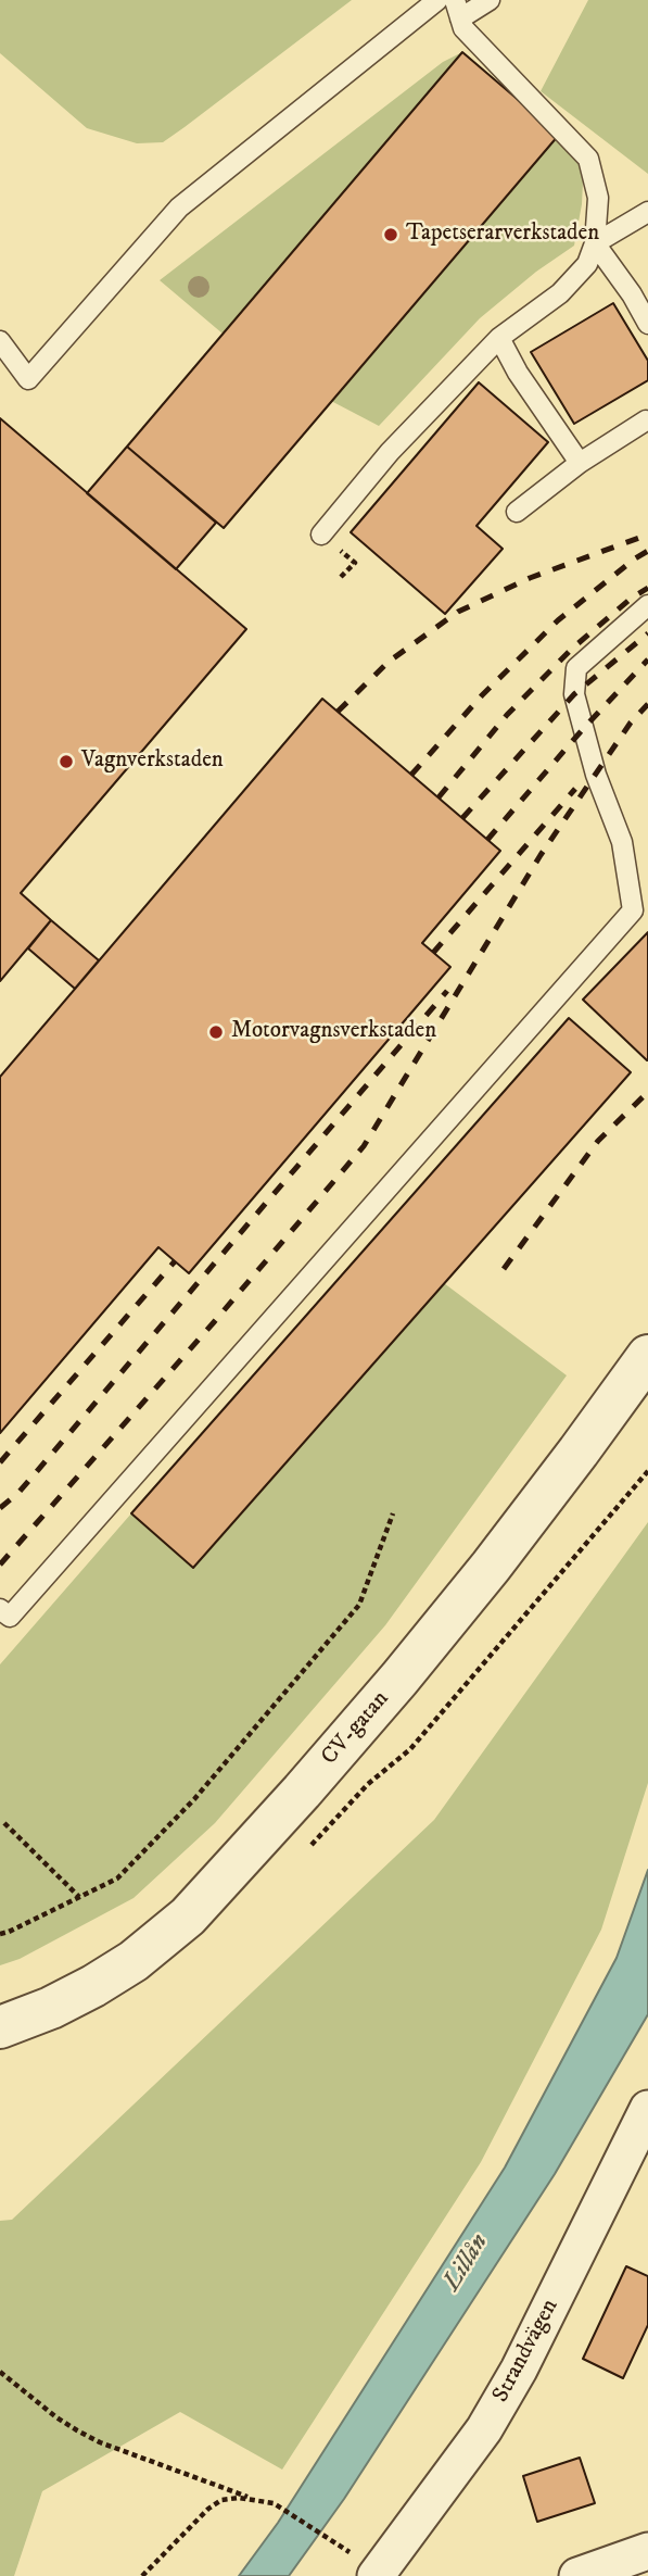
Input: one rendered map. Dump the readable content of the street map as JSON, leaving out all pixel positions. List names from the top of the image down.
{
  "streets": {
    "street": ["CV-gatan", "Strandvägen"]
  },
  "water": ["Lillån"],
  "places": ["Tapetserarverkstaden", "Vagnverkstaden", "Motorvagnsverkstaden"]
}
